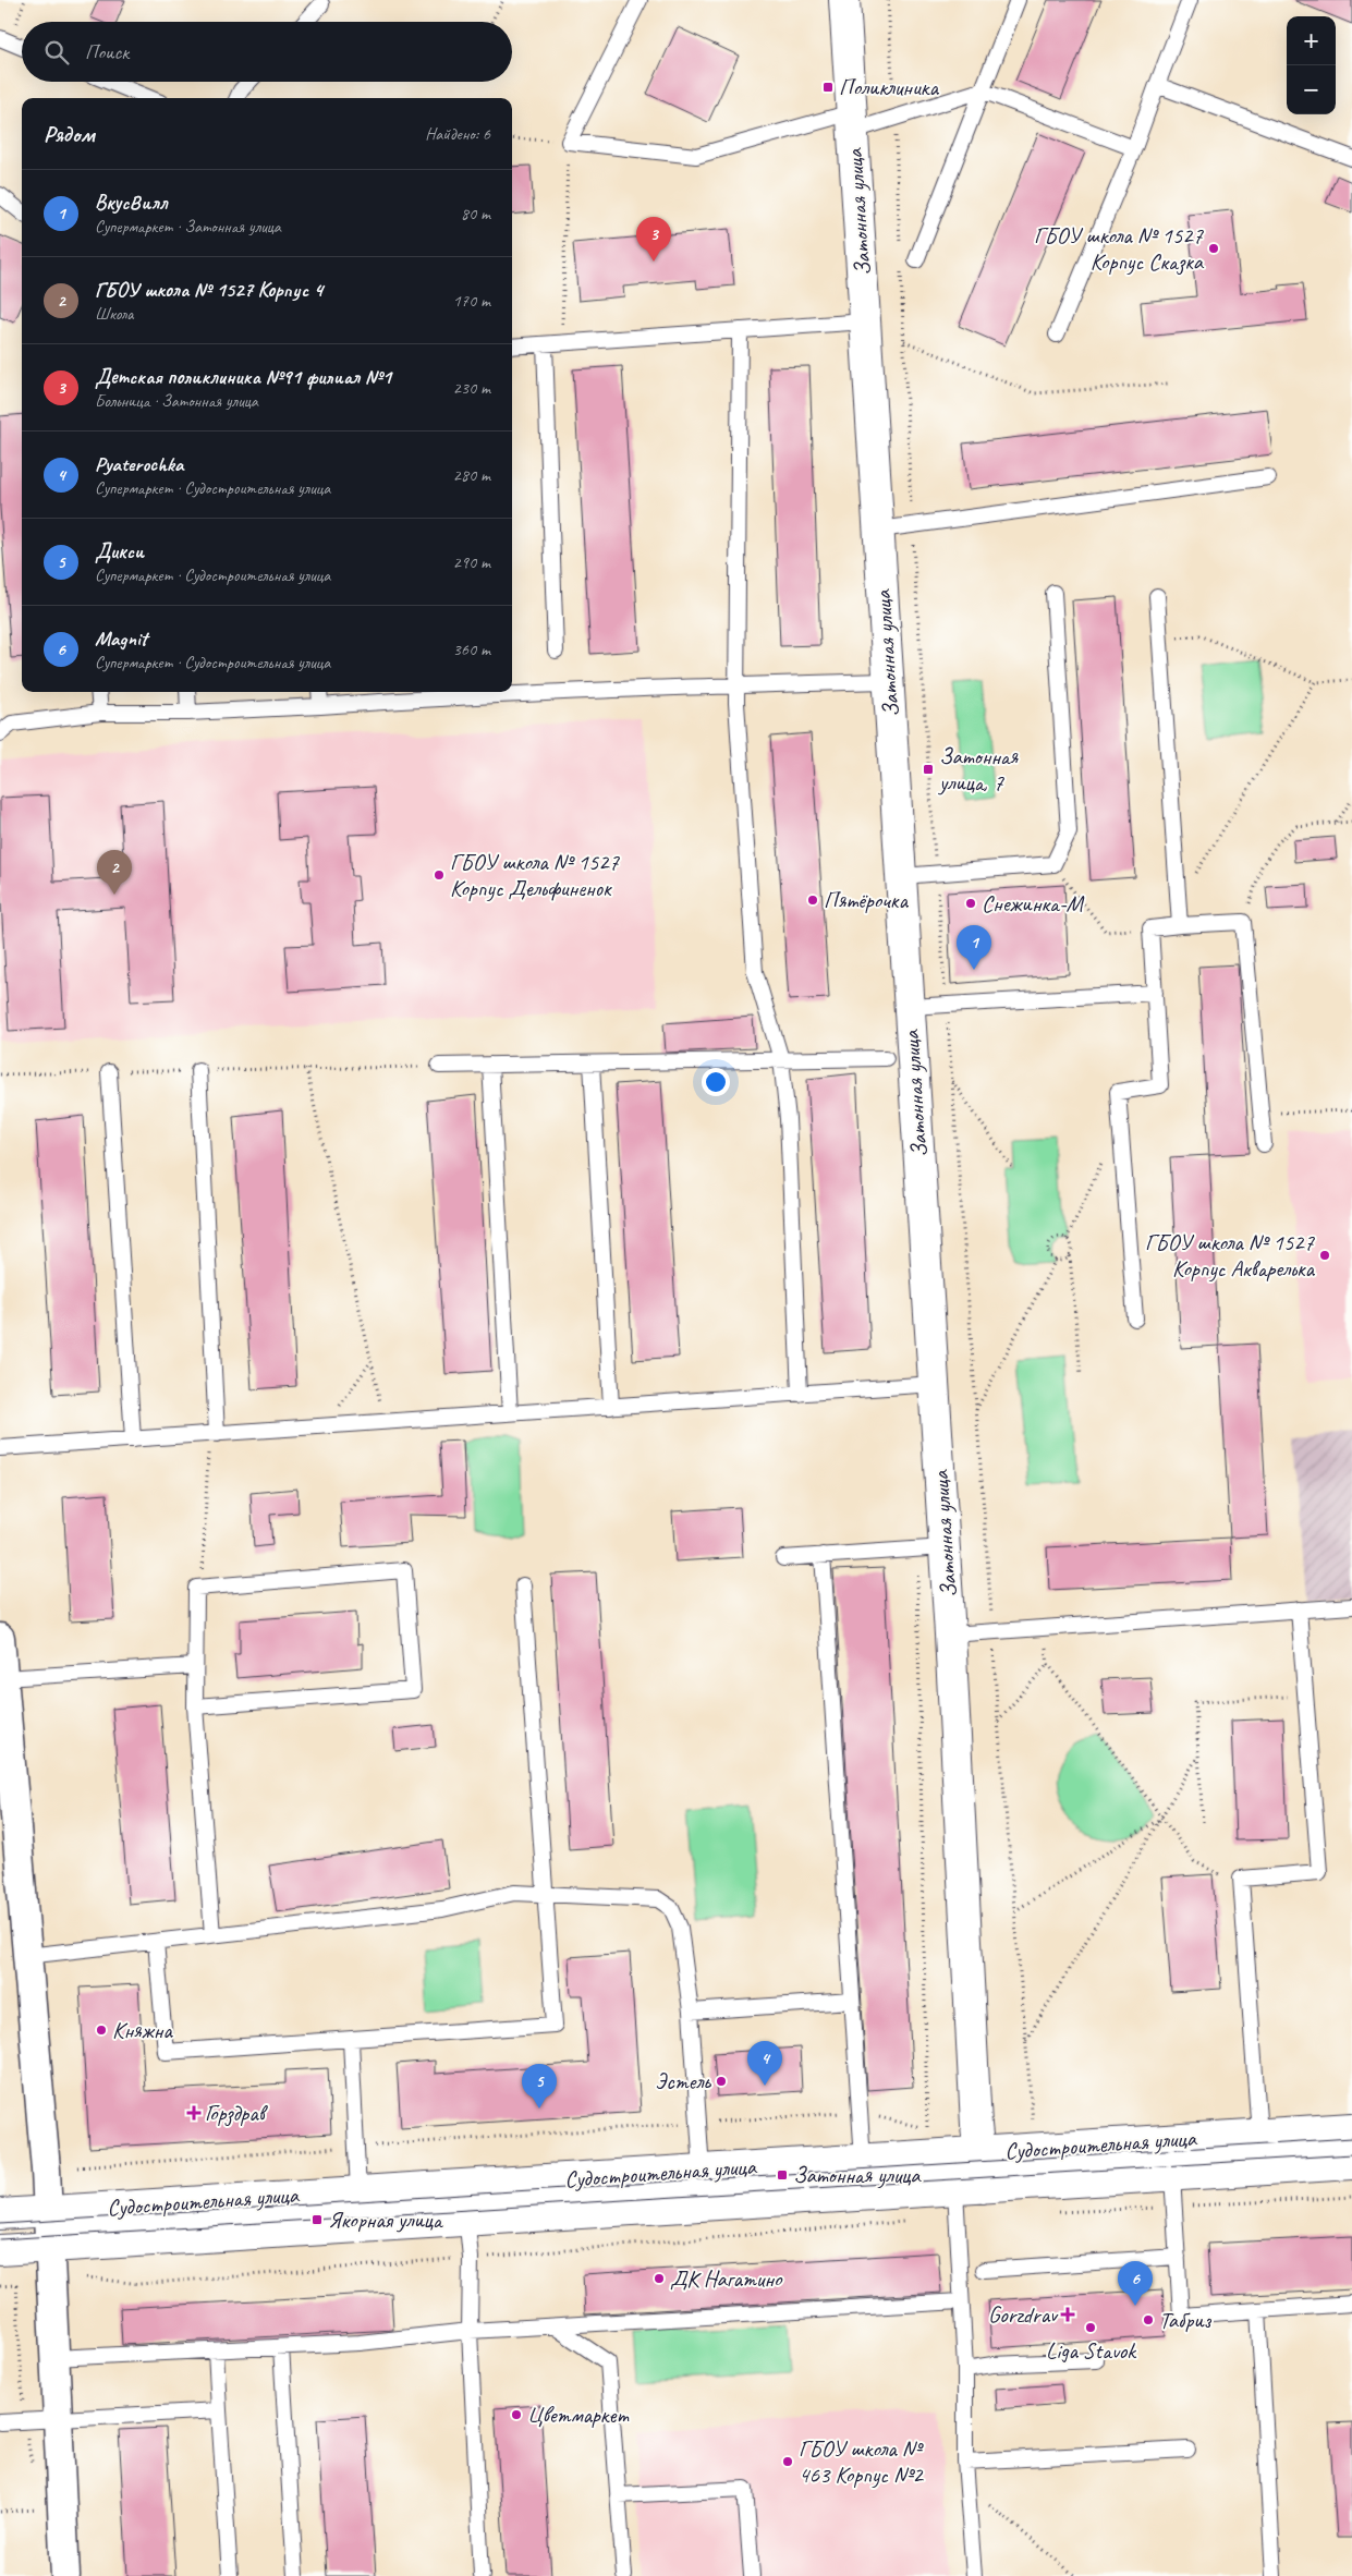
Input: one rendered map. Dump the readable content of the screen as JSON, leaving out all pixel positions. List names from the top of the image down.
{
  "streets": {
    "street": ["Затонная улица", "Судостроительная улица"]
  },
  "crossings": [
    ["Затонная улица", "Судостроительная улица"]
  ],
  "places": {
    "transit": [
      "Поликлиника",
      "Затонная улица, 7",
      "Затонная улица",
      "Якорная улица"
    ],
    "other": [
      "ГБОУ школа № 1527 Корпус Сказка",
      "ГБОУ школа № 1527 Корпус Дельфиненок",
      "Пятёрочка",
      "Снежинка-М",
      "ГБОУ школа № 1527 Корпус Акварелька",
      "Княжна",
      "Эстель",
      "ДК Нагатино",
      "Табриз",
      "Liga Stavok",
      "Цветмаркет",
      "ГБОУ школа № 463 Корпус №2"
    ],
    "health": ["Горздрав", "Gorzdrav"]
  },
  "page": {
    "map_buttons": ["+", "−"],
    "search": "Поиск",
    "heading": ["Рядом", "Найдено: 6"],
    "list": [
      {
        "mark": "1",
        "name": "ВкусВилл",
        "note": "Супермаркет · Затонная улица",
        "value": "80 m"
      },
      {
        "mark": "2",
        "name": "ГБОУ школа № 1527 Корпус 4",
        "note": "Школа",
        "value": "170 m"
      },
      {
        "mark": "3",
        "name": "Детская поликлиника №91 филиал №1",
        "note": "Больница · Затонная улица",
        "value": "230 m"
      },
      {
        "mark": "4",
        "name": "Pyaterochka",
        "note": "Супермаркет · Судостроительная улица",
        "value": "280 m"
      },
      {
        "mark": "5",
        "name": "Дикси",
        "note": "Супермаркет · Судостроительная улица",
        "value": "290 m"
      },
      {
        "mark": "6",
        "name": "Magnit",
        "note": "Супермаркет · Судостроительная улица",
        "value": "360 m"
      }
    ],
    "pins": [
      "3",
      "2",
      "1",
      "4",
      "5",
      "6"
    ]
  }
}
